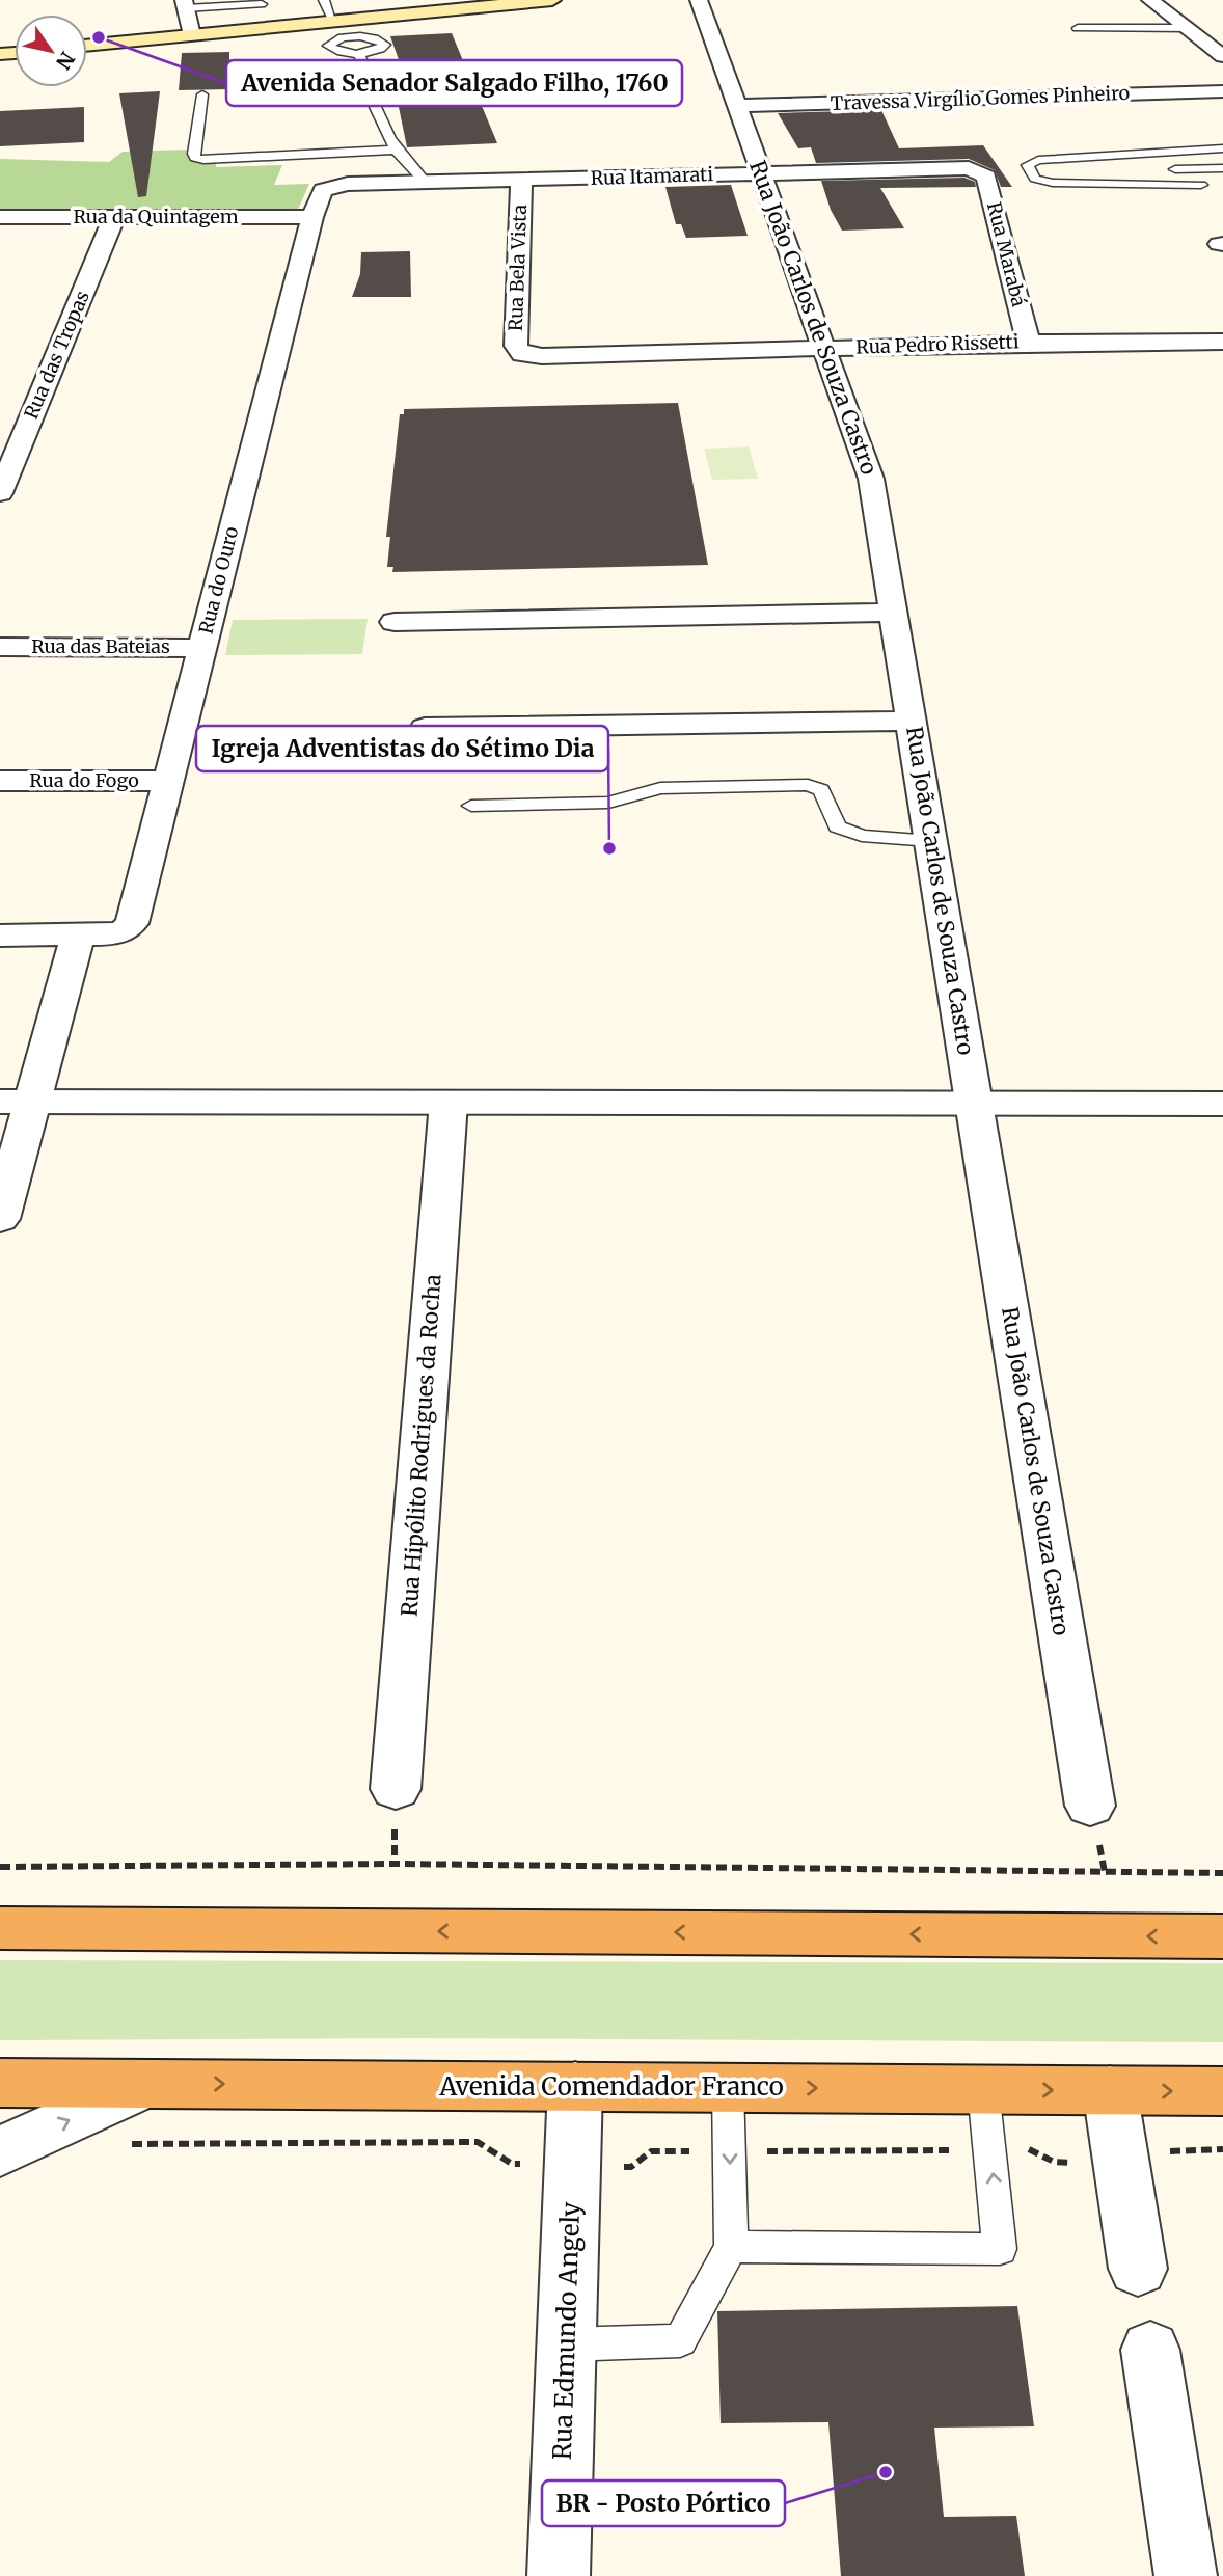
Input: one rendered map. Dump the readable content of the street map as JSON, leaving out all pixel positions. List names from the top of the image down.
{
  "streets": {
    "highway": ["Avenida Comendador Franco"],
    "street": [
      "Travessa Virgílio Gomes Pinheiro",
      "Rua Itamarati",
      "Rua da Quintagem",
      "Rua Marabá",
      "Rua Bela Vista",
      "Rua João Carlos de Souza Castro",
      "Rua Pedro Rissetti",
      "Rua das Tropas",
      "Rua do Ouro",
      "Rua das Bateias",
      "Rua do Fogo",
      "Rua Hipólito Rodrigues da Rocha",
      "Rua Edmundo Angely"
    ]
  },
  "crossings": [
    ["Travessa Virgílio Gomes Pinheiro", "Rua João Carlos de Souza Castro"],
    ["Rua Itamarati", "Rua Marabá"],
    ["Rua Itamarati", "Rua Bela Vista"],
    ["Rua Itamarati", "Rua João Carlos de Souza Castro"],
    ["Rua Itamarati", "Rua do Ouro"],
    ["Rua da Quintagem", "Rua das Tropas"],
    ["Rua da Quintagem", "Rua do Ouro"],
    ["Rua Marabá", "Rua Pedro Rissetti"],
    ["Rua Bela Vista", "Rua Pedro Rissetti"],
    ["Rua João Carlos de Souza Castro", "Rua Pedro Rissetti"],
    ["Rua do Ouro", "Rua das Bateias"],
    ["Rua do Ouro", "Rua do Fogo"],
    ["Avenida Comendador Franco", "Rua Edmundo Angely"]
  ],
  "places": ["Avenida Senador Salgado Filho, 1760", "Igreja Adventistas do Sétimo Dia", "BR - Posto Pórtico"],
  "north": "bottom right"
}
